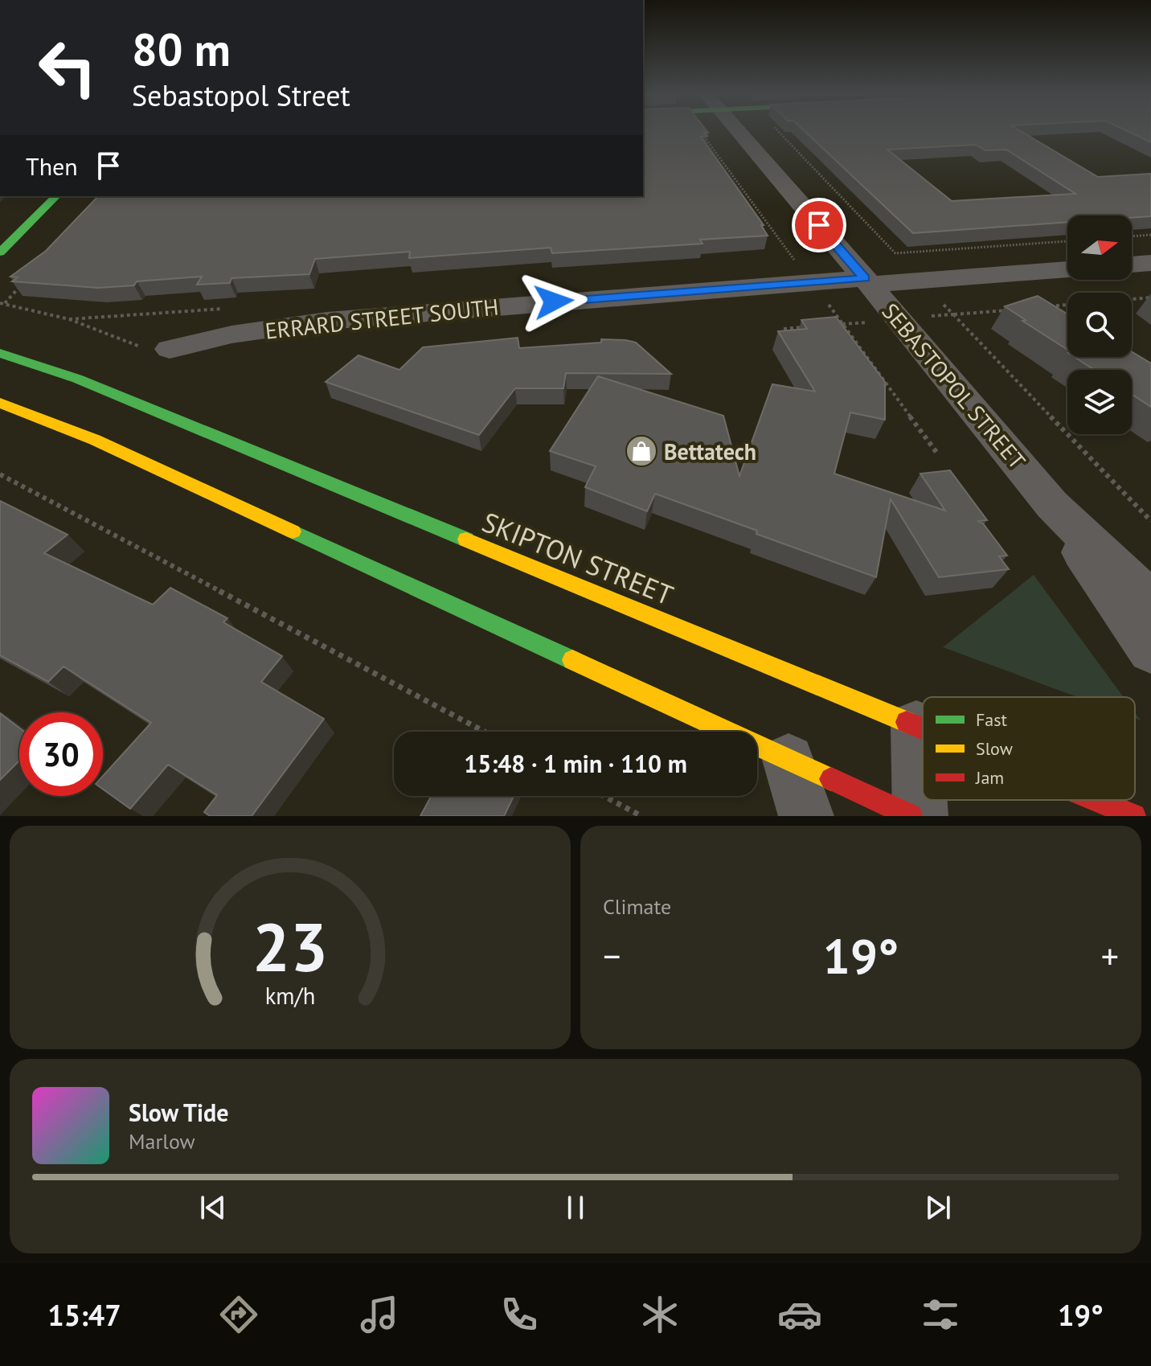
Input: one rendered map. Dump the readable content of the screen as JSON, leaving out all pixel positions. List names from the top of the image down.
{
  "streets": {
    "main road": ["SKIPTON STREET"],
    "street": ["ERRARD STREET SOUTH", "SEBASTOPOL STREET"]
  },
  "crossings": [
    ["ERRARD STREET SOUTH", "SEBASTOPOL STREET"]
  ],
  "places": {
    "shop": ["Bettatech"]
  },
  "legend": ["Fast", "Slow", "Jam"],
  "north": "right",
  "page": {
    "turn": ["80 m", "Sebastopol Street"],
    "then": "Then",
    "limit": "30",
    "trip": "15:48 · 1 min · 110 m",
    "tile": "Climate",
    "heat": ["−", "19°", "+"],
    "song": ["Slow Tide", "Marlow"],
    "tabs": ["15:47", "19°"],
    "gauge": ["23", "km/h"]
  }
}
